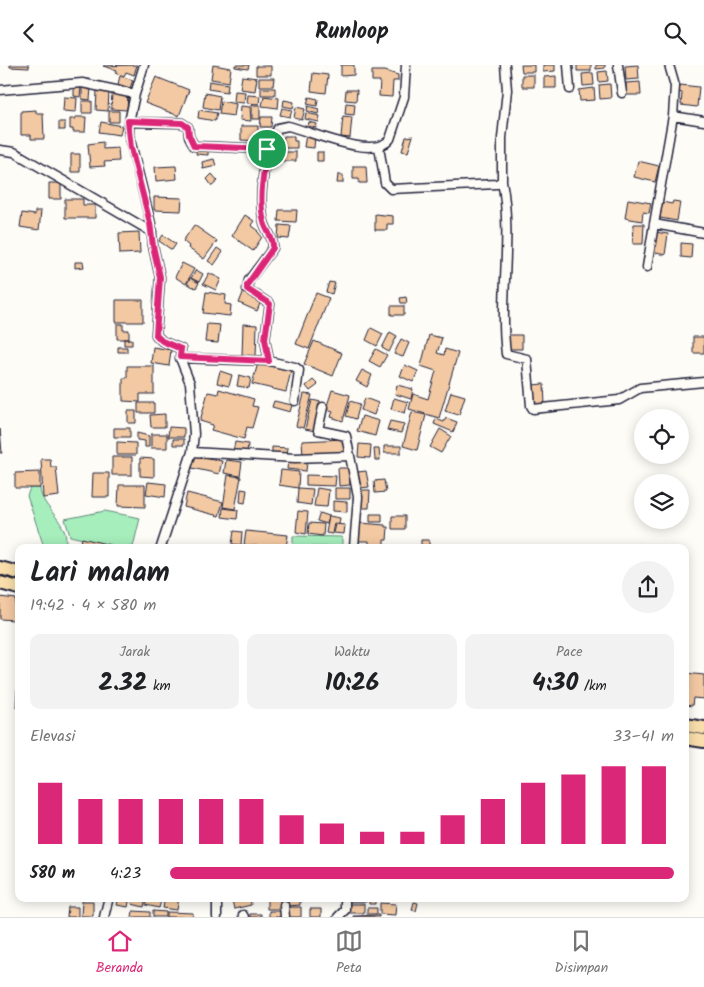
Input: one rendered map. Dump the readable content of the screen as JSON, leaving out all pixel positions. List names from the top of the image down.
{
  "page": {
    "header": "Runloop",
    "heading": ["Lari malam", "19:42 · 4 × 580 m"],
    "stats": [
      ["Jarak", "2.32 km"],
      ["Waktu", "10:26"],
      ["Pace", "4:30 /km"]
    ],
    "chart": ["Elevasi", "33–41 m"],
    "list": [
      {
        "name": "580 m",
        "note": "4:23"
      }
    ],
    "tabs": ["Beranda", "Peta", "Disimpan"]
  }
}
